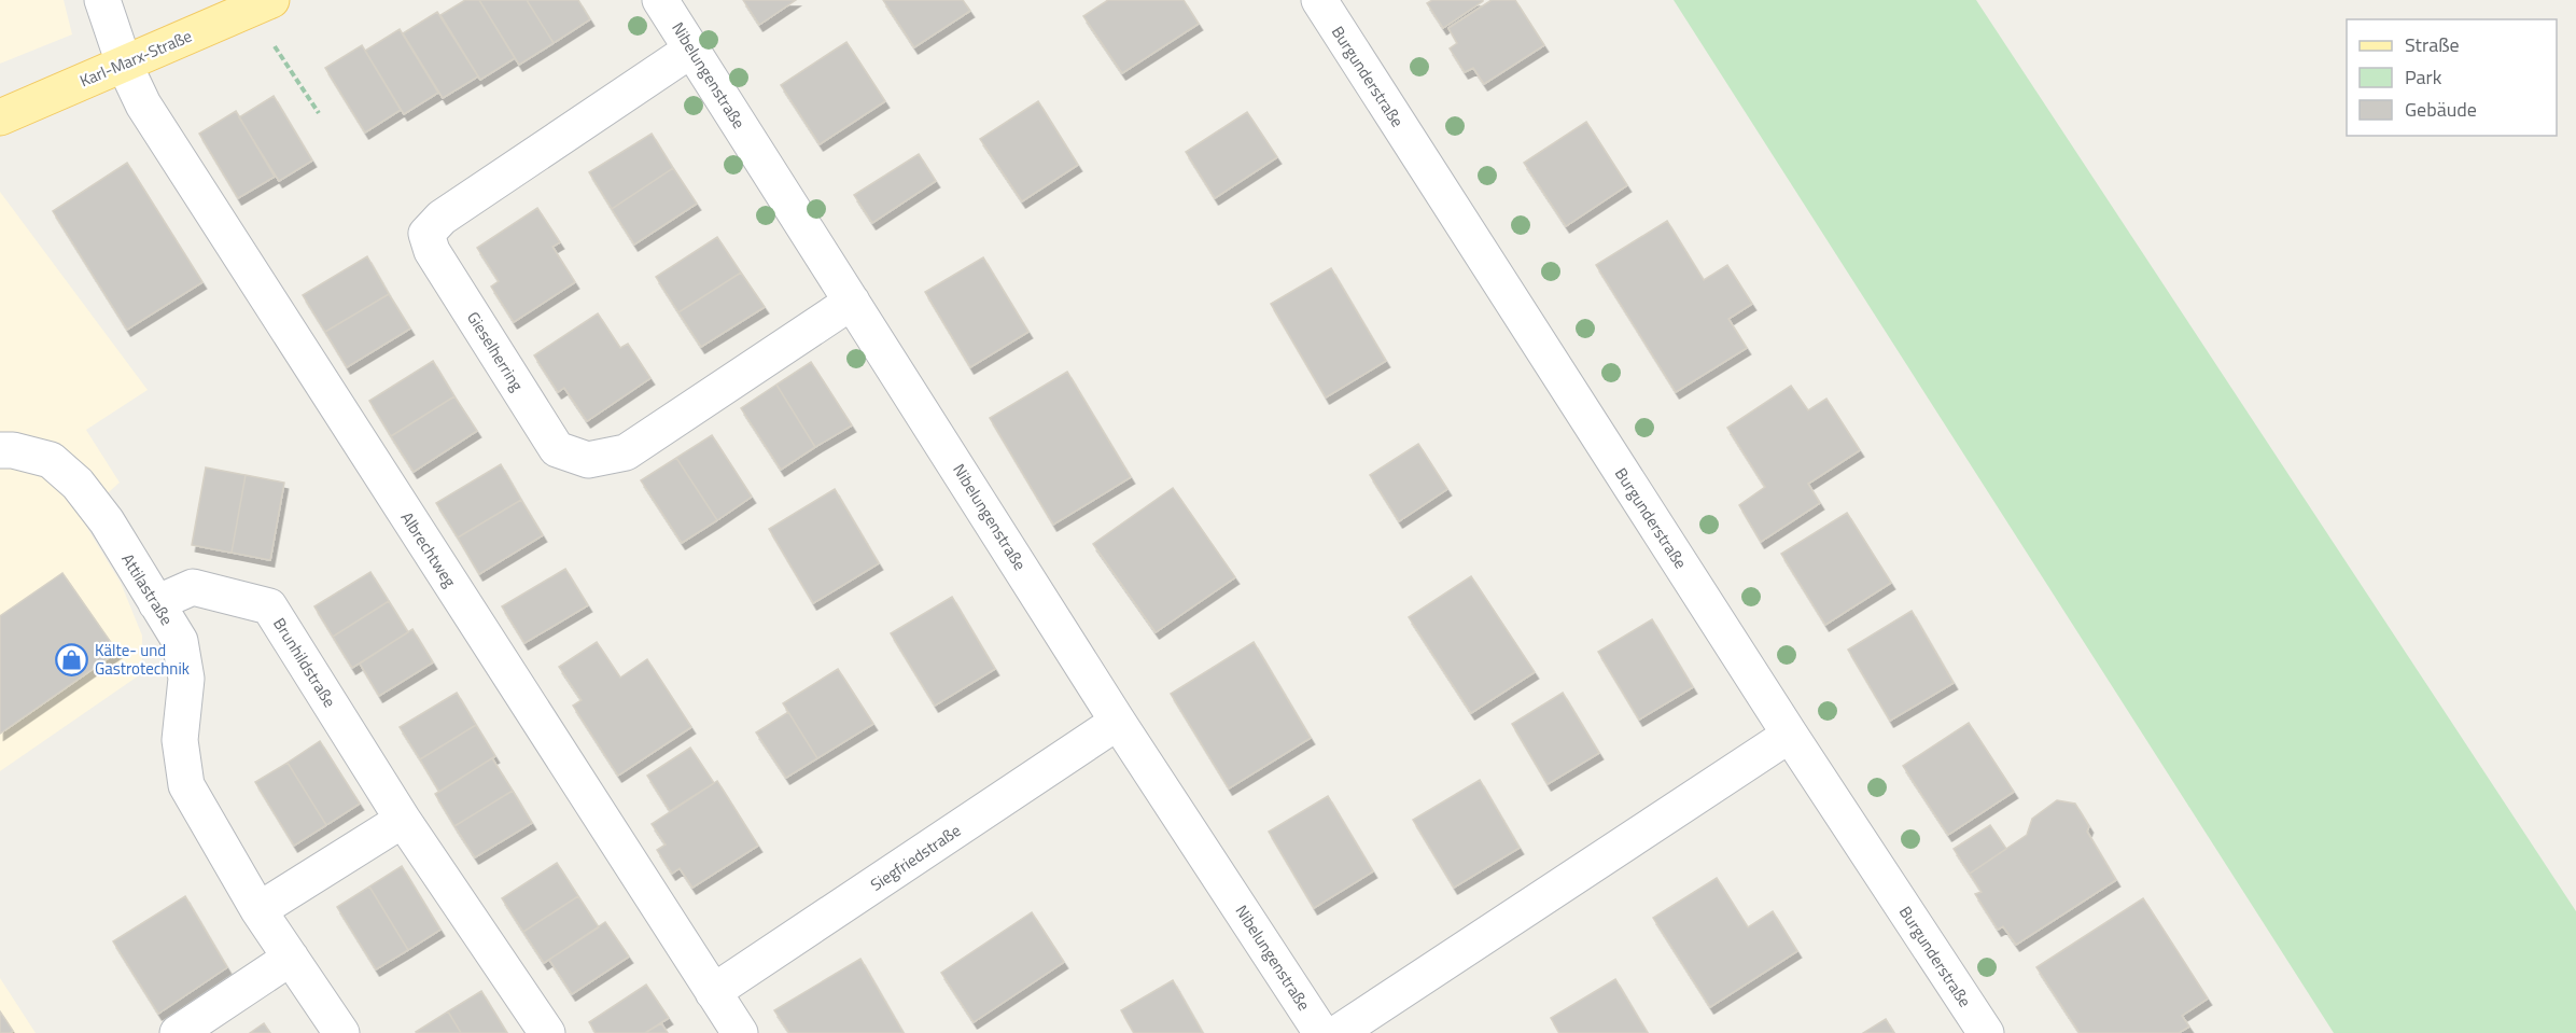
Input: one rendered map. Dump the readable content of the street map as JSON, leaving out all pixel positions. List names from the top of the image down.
{
  "streets": {
    "main road": ["Karl-Marx-Straße"],
    "street": [
      "Nibelungenstraße",
      "Burgunderstraße",
      "Gieselherring",
      "Albrechtweg",
      "Attilastraße",
      "Brunhildstraße",
      "Siegfriedstraße"
    ]
  },
  "crossings": [
    ["Karl-Marx-Straße", "Albrechtweg"],
    ["Nibelungenstraße", "Gieselherring"],
    ["Nibelungenstraße", "Siegfriedstraße"],
    ["Albrechtweg", "Siegfriedstraße"],
    ["Attilastraße", "Brunhildstraße"]
  ],
  "places": {
    "shop": ["Kälte- und Gastrotechnik"]
  },
  "legend": ["Straße", "Park", "Gebäude"]
}
